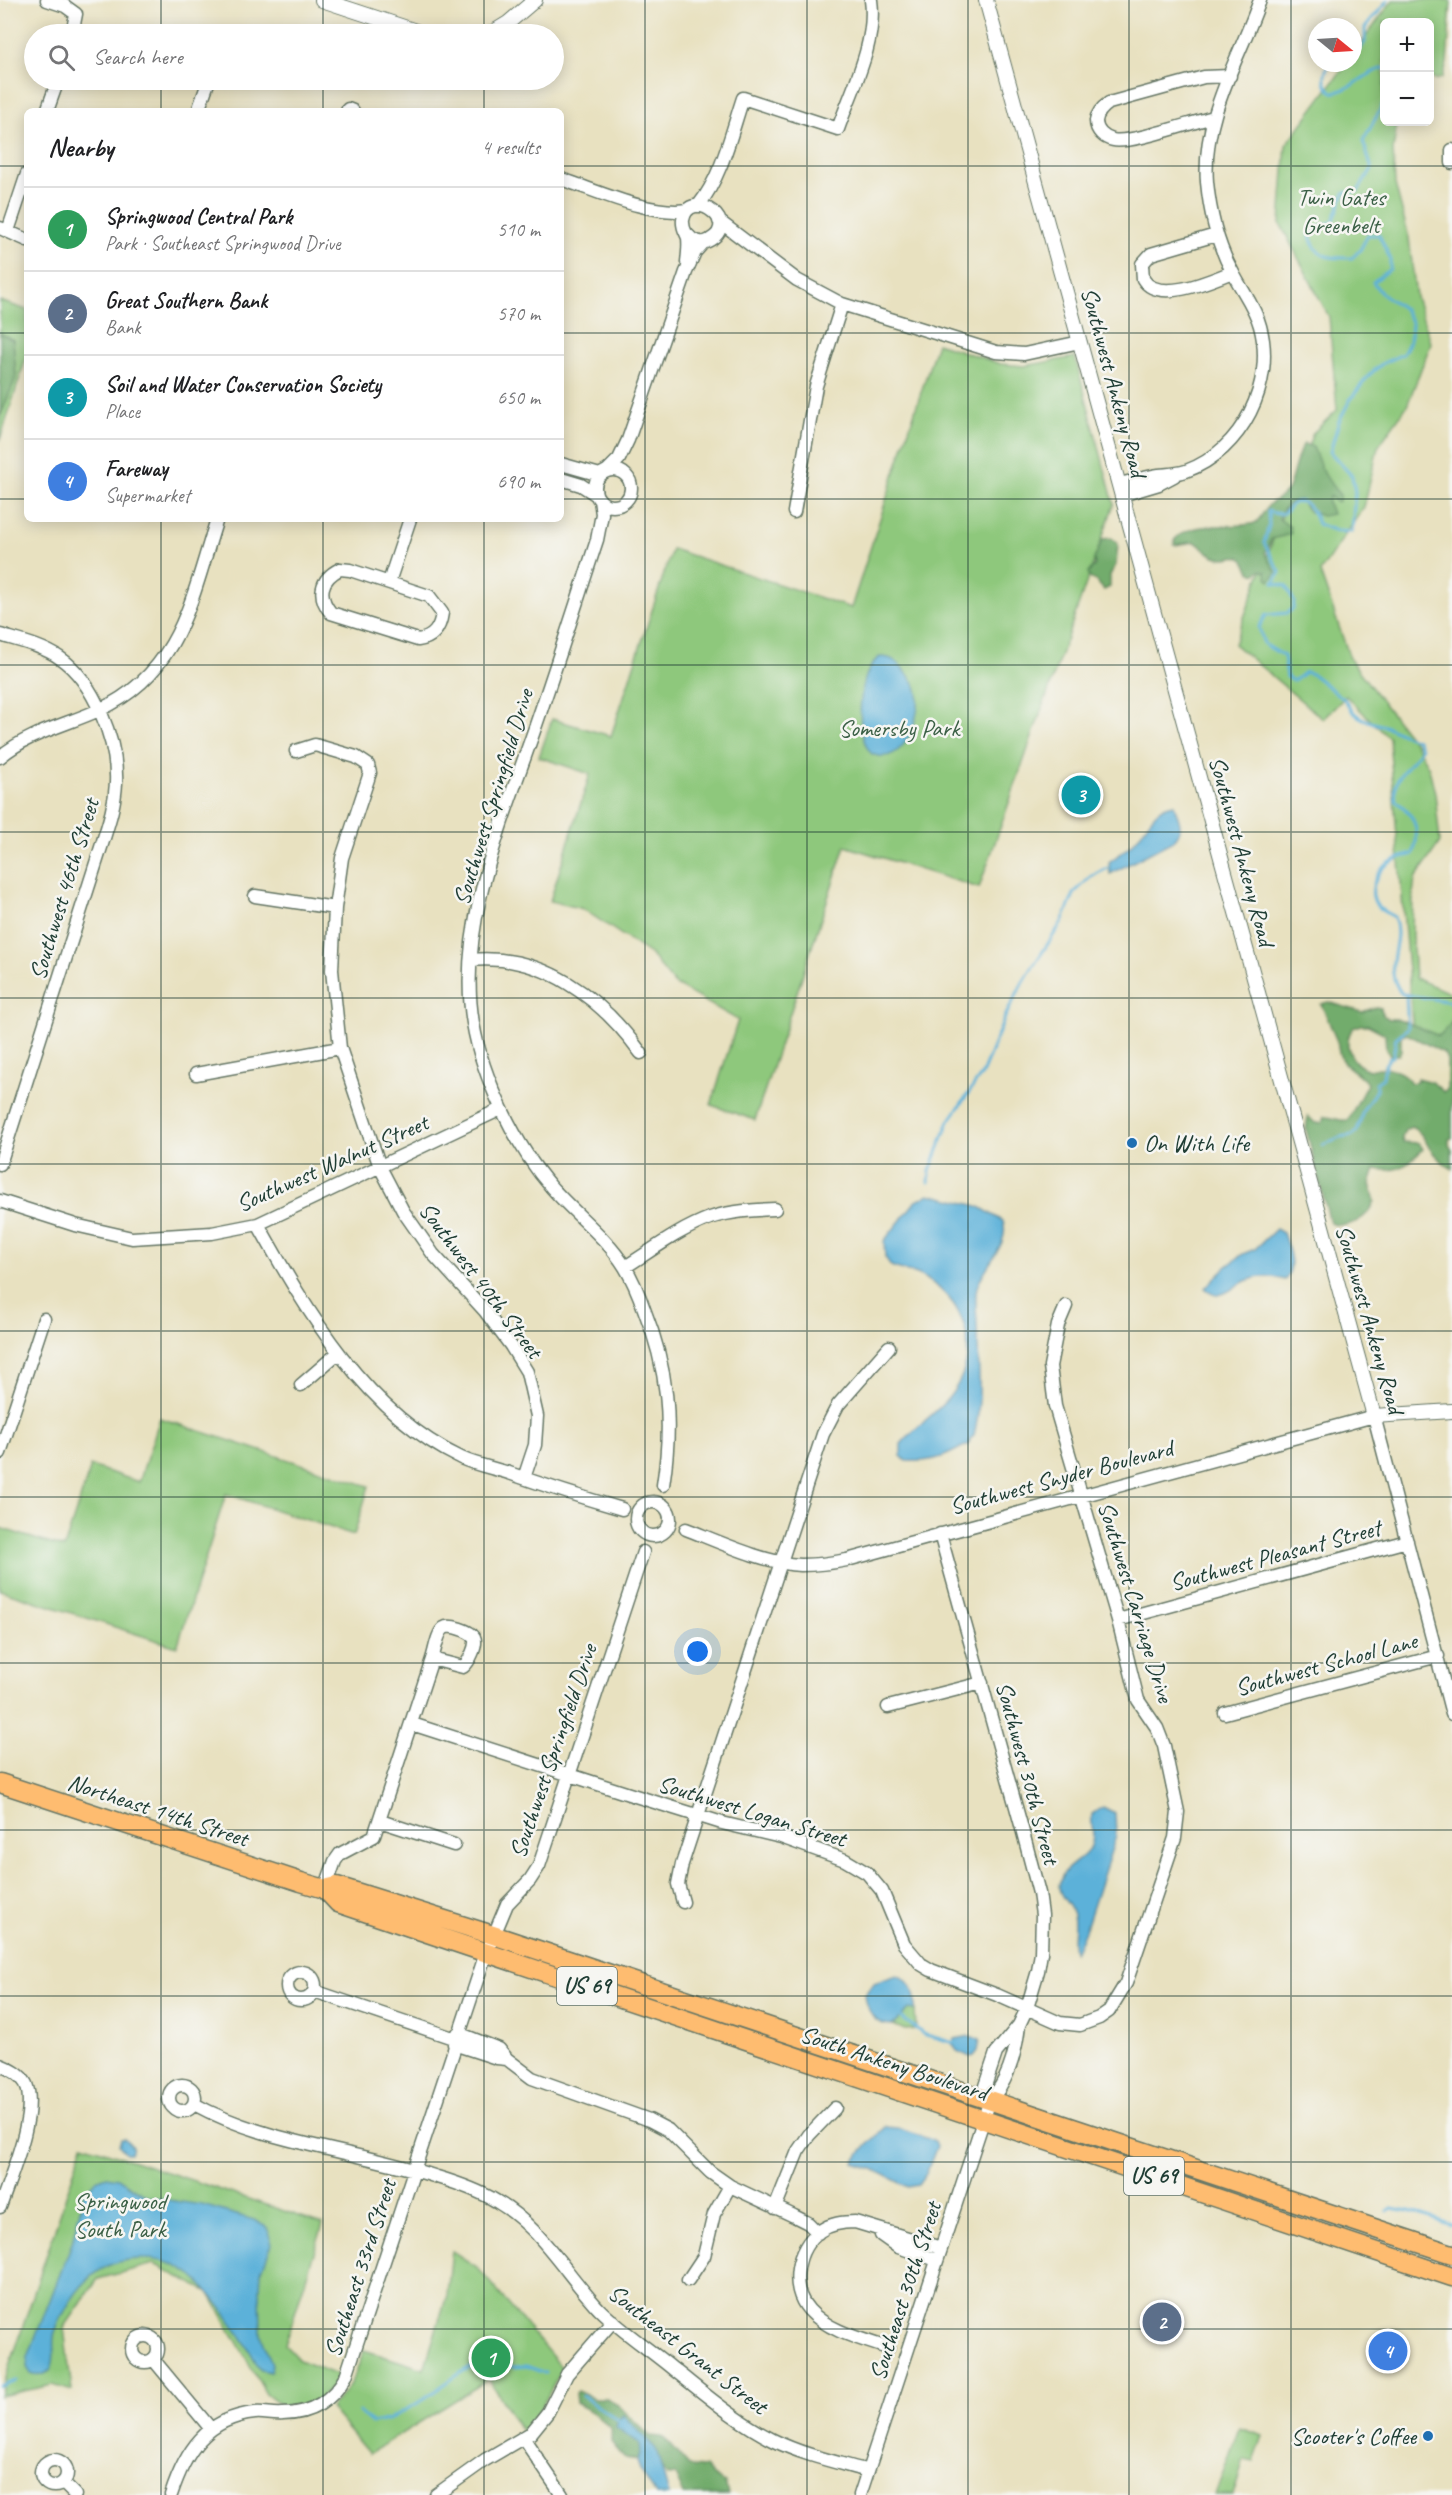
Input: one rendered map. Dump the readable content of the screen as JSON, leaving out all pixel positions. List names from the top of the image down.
{
  "streets": {
    "main road": ["Northeast 14th Street", "US 69", "South Ankeny Boulevard"],
    "street": [
      "Southwest Ankeny Road",
      "Southwest Springfield Drive",
      "Southwest 46th Street",
      "Southwest Walnut Street",
      "Southwest 40th Street",
      "Southwest Snyder Boulevard",
      "Southwest Pleasant Street",
      "Southwest Carriage Drive",
      "Southwest School Lane",
      "Southwest 30th Street",
      "Southwest Logan Street",
      "Southeast 33rd Street",
      "Southeast 30th Street",
      "Southeast Grant Street"
    ]
  },
  "crossings": [
    ["Southwest Ankeny Road", "Southwest Snyder Boulevard"],
    ["Southwest Ankeny Road", "Southwest Pleasant Street"],
    ["Southwest Ankeny Road", "Southwest School Lane"],
    ["Southwest Springfield Drive", "Southwest Walnut Street"],
    ["Southwest Springfield Drive", "Southwest Snyder Boulevard"],
    ["Southwest Springfield Drive", "Southwest Logan Street"],
    ["Southwest Springfield Drive", "South Ankeny Boulevard"],
    ["Southwest Springfield Drive", "Southeast 33rd Street"],
    ["Southwest Walnut Street", "Southwest 40th Street"],
    ["Southwest Snyder Boulevard", "Southwest Carriage Drive"],
    ["Southwest Snyder Boulevard", "Southwest 30th Street"],
    ["Southwest Pleasant Street", "Southwest Carriage Drive"],
    ["Southwest Carriage Drive", "Southwest 30th Street"],
    ["Southwest Carriage Drive", "Southwest Logan Street"],
    ["Southwest 30th Street", "Southwest Logan Street"],
    ["Southwest 30th Street", "South Ankeny Boulevard"],
    ["Southwest 30th Street", "Southeast 30th Street"],
    ["Northeast 14th Street", "South Ankeny Boulevard"],
    ["South Ankeny Boulevard", "Southeast 33rd Street"],
    ["South Ankeny Boulevard", "Southeast 30th Street"],
    ["Southeast 33rd Street", "Southeast Grant Street"],
    ["Southeast 30th Street", "Southeast Grant Street"]
  ],
  "parks": ["Twin Gates Greenbelt", "Somersby Park", "Springwood South Park"],
  "places": ["On With Life", "Scooter's Coffee"],
  "north": "right",
  "page": {
    "map_buttons": ["+", "−"],
    "search": "Search here",
    "heading": ["Nearby", "4 results"],
    "list": [
      {
        "mark": "1",
        "name": "Springwood Central Park",
        "note": "Park · Southeast Springwood Drive",
        "value": "510 m"
      },
      {
        "mark": "2",
        "name": "Great Southern Bank",
        "note": "Bank",
        "value": "570 m"
      },
      {
        "mark": "3",
        "name": "Soil and Water Conservation Society",
        "note": "Place",
        "value": "650 m"
      },
      {
        "mark": "4",
        "name": "Fareway",
        "note": "Supermarket",
        "value": "690 m"
      }
    ],
    "pins": [
      "3",
      "2",
      "4",
      "1"
    ]
  }
}
